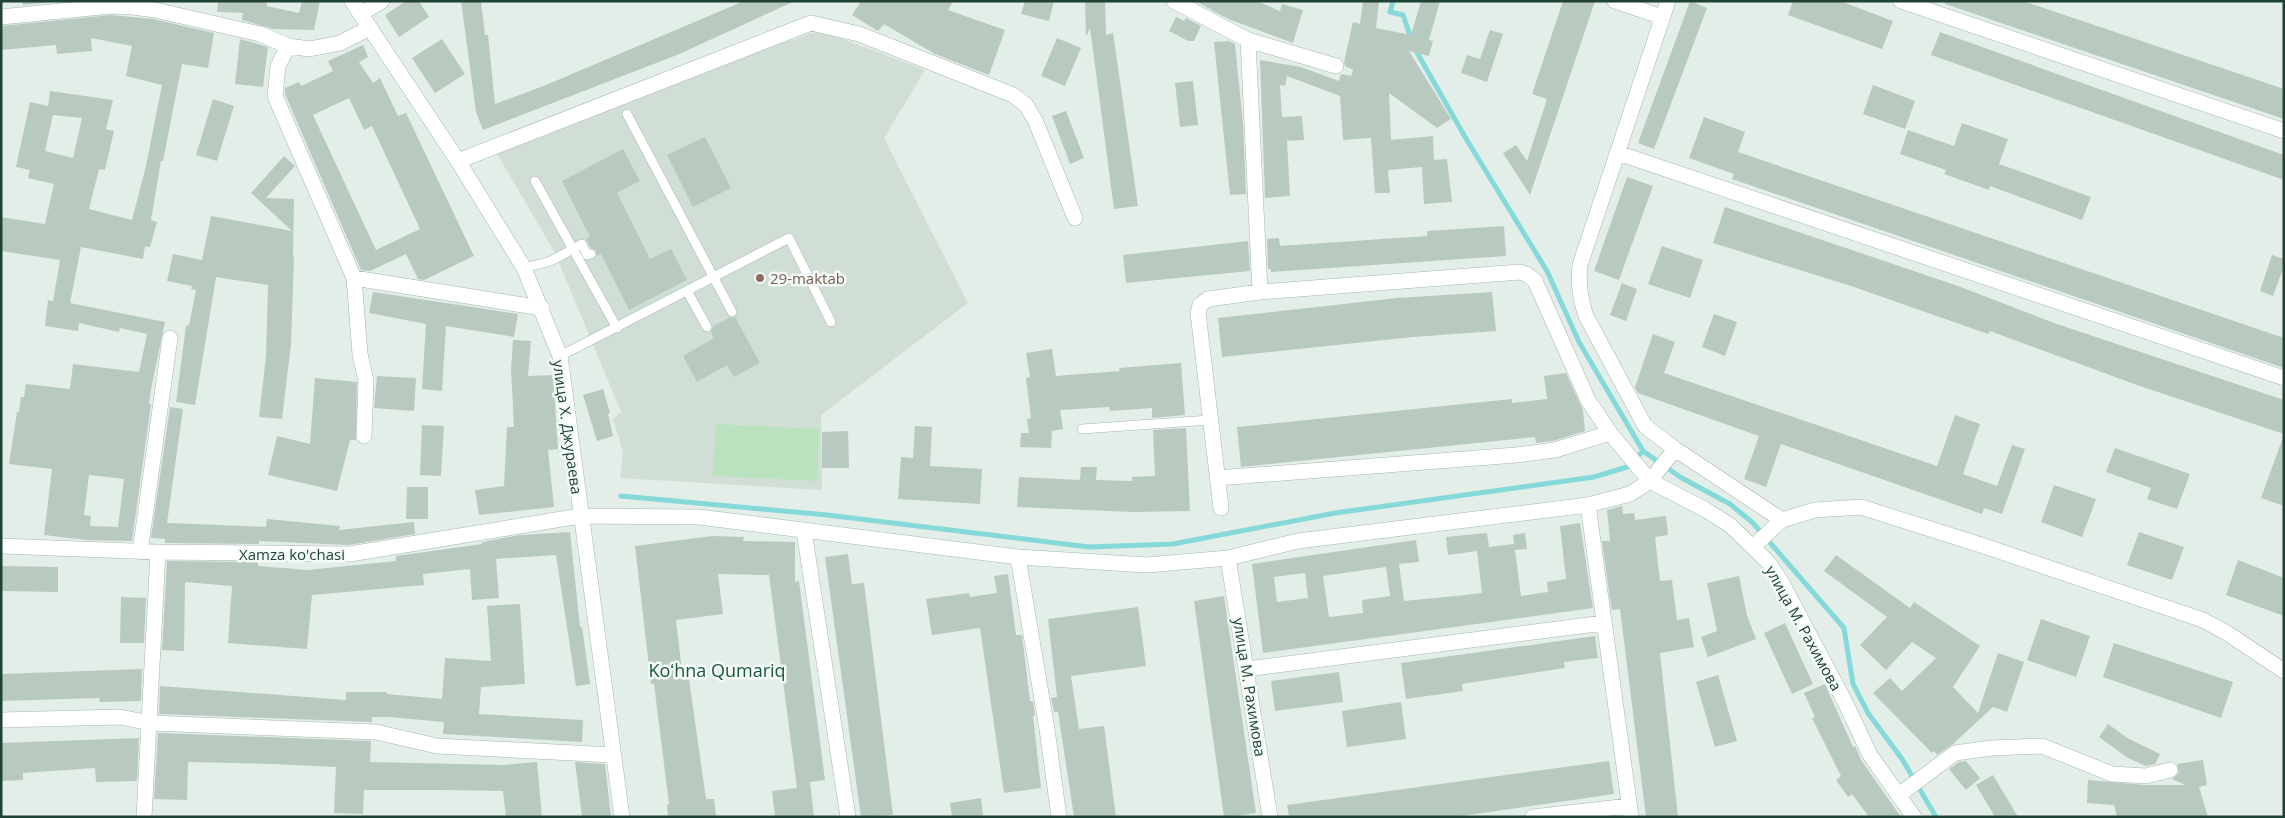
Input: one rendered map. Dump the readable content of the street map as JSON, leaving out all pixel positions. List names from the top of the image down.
{
  "streets": {
    "street": ["улица Х. Джураева", "Xamza ko'chasi", "улица М. Рахимова"]
  },
  "crossings": [
    ["улица Х. Джураева", "Xamza ko'chasi"],
    ["Xamza ko'chasi", "улица М. Рахимова"]
  ],
  "districts": ["Koʻhna Qumariq"],
  "places": ["29-maktab"]
}
